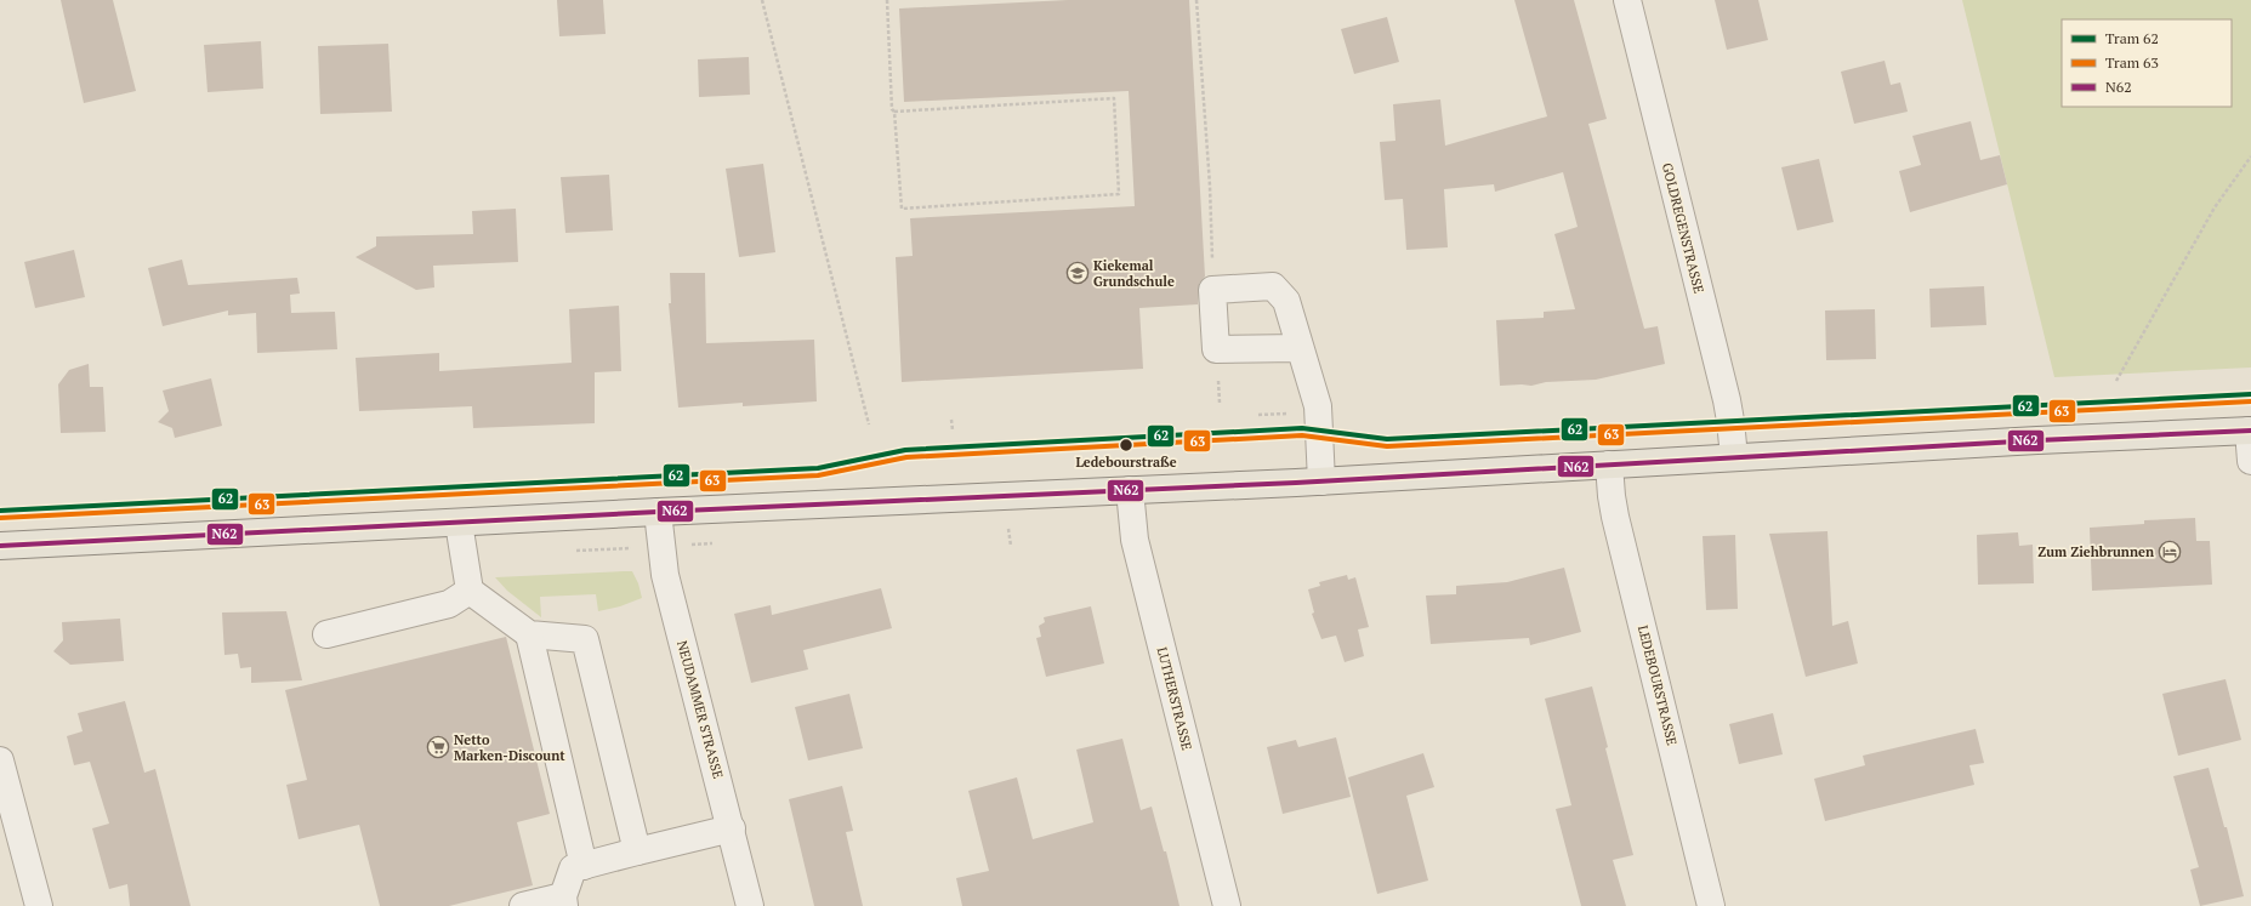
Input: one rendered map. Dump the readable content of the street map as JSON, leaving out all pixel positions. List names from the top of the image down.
{
  "streets": {
    "street": [
      "GOLDREGENSTRASSE",
      "LEDEBOURSTRASSE",
      "LUTHERSTRASSE",
      "NEUDAMMER STRASSE"
    ]
  },
  "places": {
    "school or university": ["Kiekemal Grundschule"],
    "other": ["Ledebourstraße"],
    "hotel": ["Zum Ziehbrunnen"],
    "supermarket": ["Netto Marken-Discount"]
  },
  "lines": ["tram line 62", "tram line 63", "transit line N62"],
  "legend": ["Tram 62", "Tram 63", "N62"]
}
